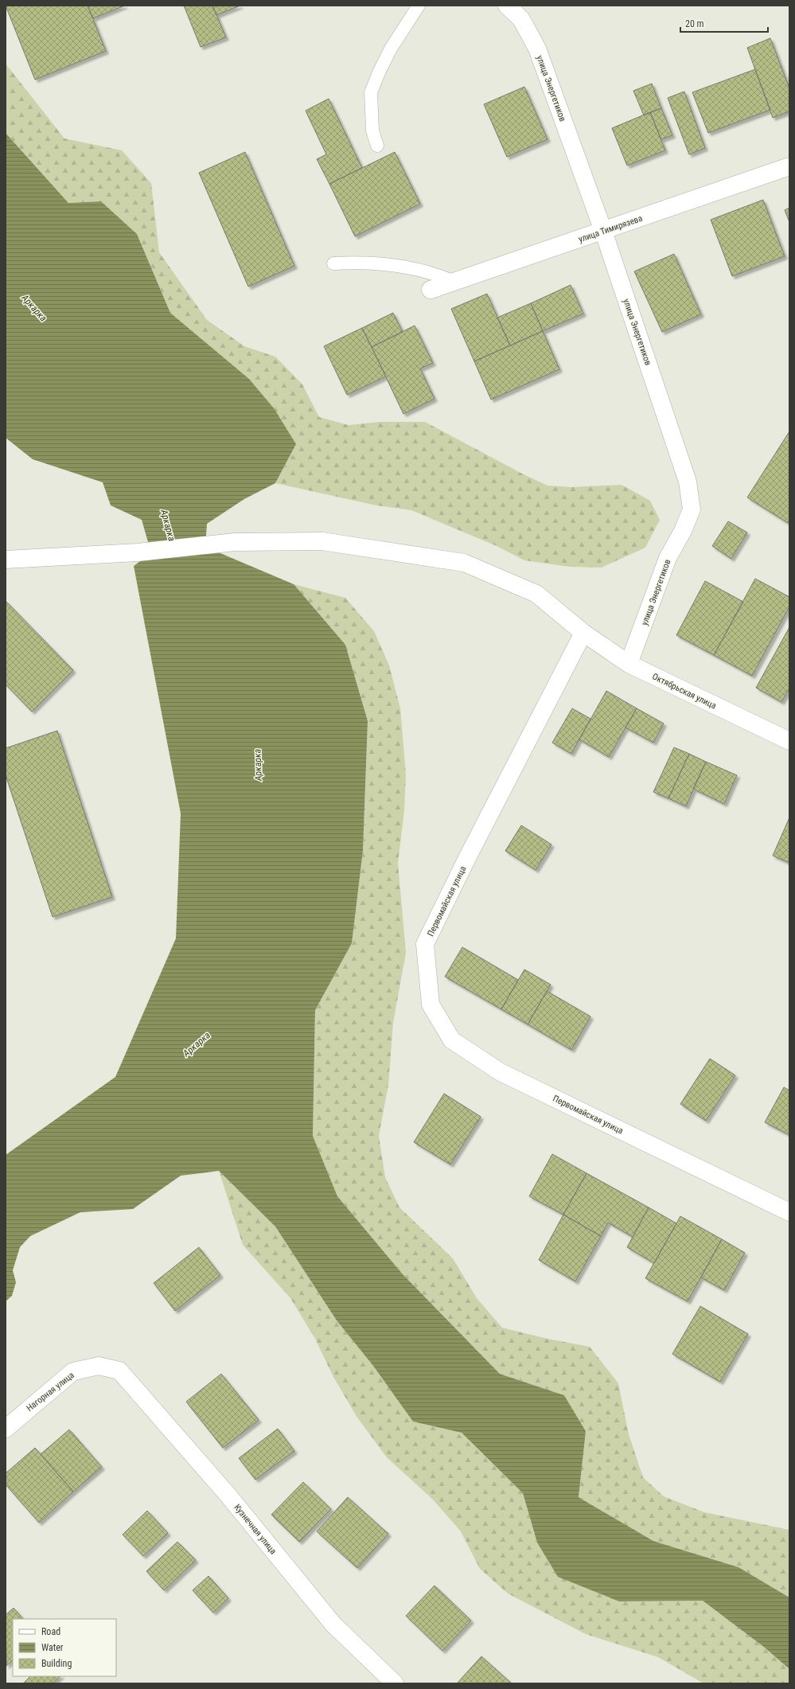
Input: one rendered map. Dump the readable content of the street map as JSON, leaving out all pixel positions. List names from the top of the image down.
{
  "streets": {
    "street": [
      "улица Энергетиков",
      "улица Тимирязева",
      "Октябрьская улица",
      "Первомайская улица",
      "Нагорная улица",
      "Кузнечная улица"
    ]
  },
  "crossings": [
    ["улица Энергетиков", "улица Тимирязева"],
    ["улица Энергетиков", "Октябрьская улица"],
    ["Октябрьская улица", "Первомайская улица"],
    ["Нагорная улица", "Кузнечная улица"]
  ],
  "water": ["Аркарка"],
  "legend": ["Road", "Water", "Building"],
  "scale_bar": "20 m"
}
